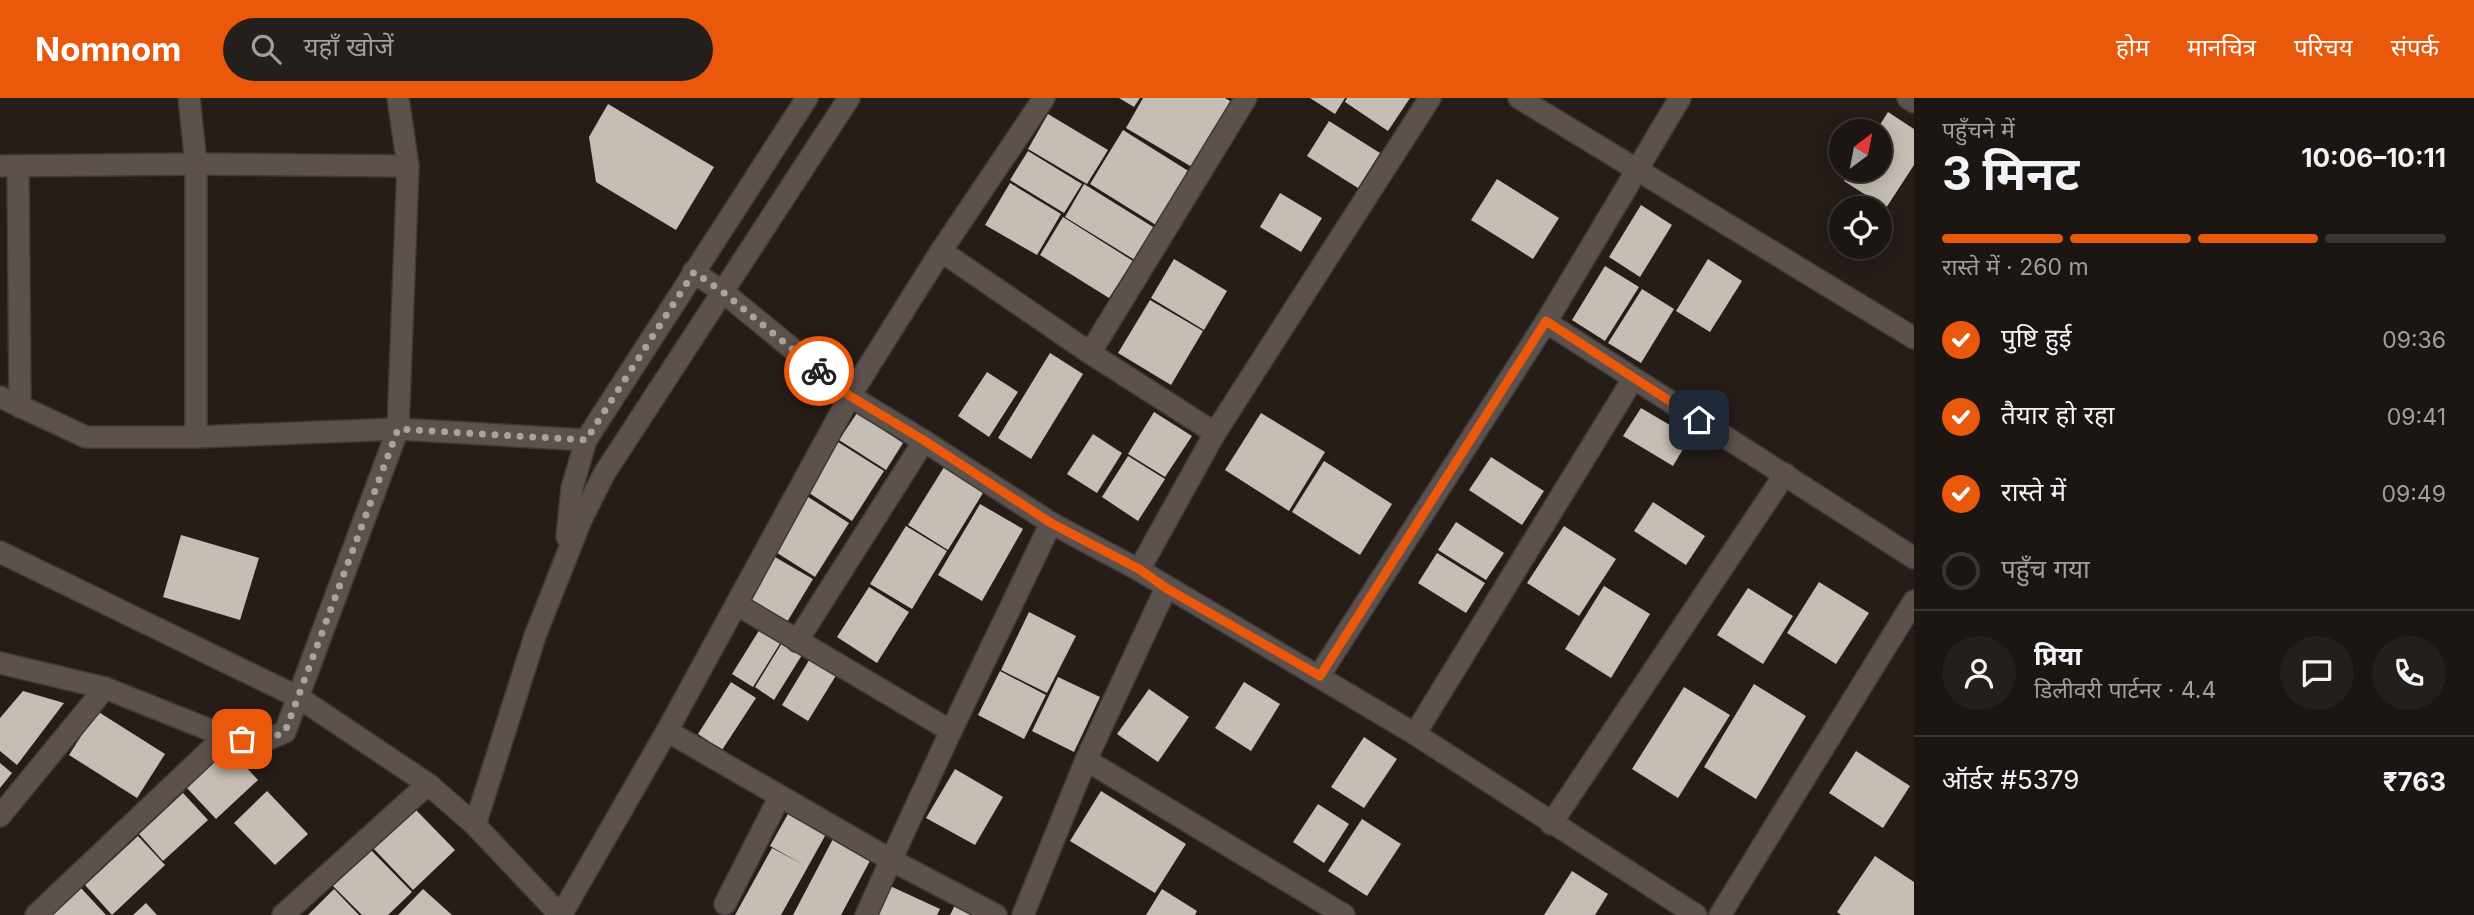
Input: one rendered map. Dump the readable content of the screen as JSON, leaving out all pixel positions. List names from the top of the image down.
{
  "north": "top right",
  "page": {
    "header": "Nomnom",
    "search": "यहाँ खोजें",
    "nav": [
      "होम",
      "मानचित्र",
      "परिचय",
      "संपर्क"
    ],
    "heading": ["3 मिनट", "पहुँचने में", "10:06–10:11"],
    "panel": [
      "प्रिया",
      "डिलीवरी पार्टनर · 4.4",
      "ऑर्डर #5379",
      "₹763"
    ],
    "bar": "रास्ते में · 260 m",
    "list": [
      ["पुष्टि हुई", "09:36"],
      ["तैयार हो रहा", "09:41"],
      ["रास्ते में", "09:49"],
      "पहुँच गया"
    ]
  }
}
